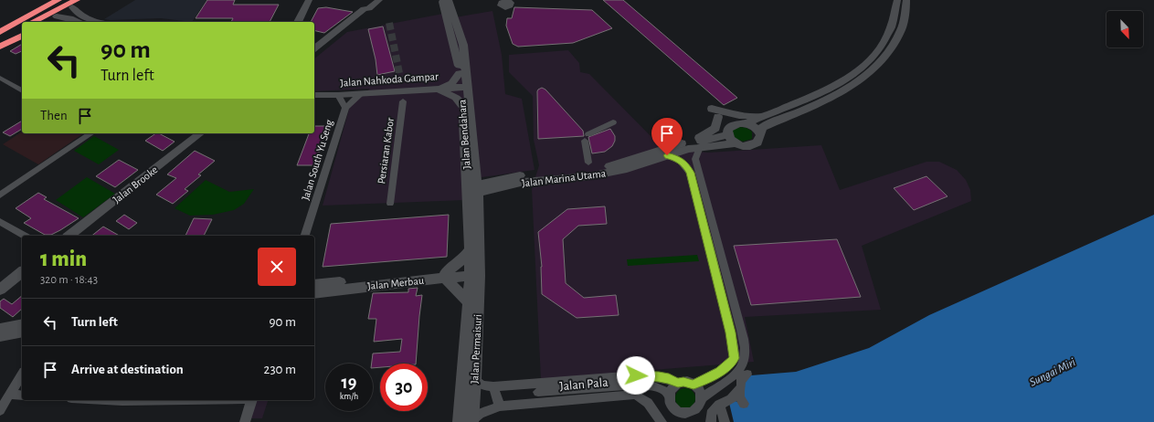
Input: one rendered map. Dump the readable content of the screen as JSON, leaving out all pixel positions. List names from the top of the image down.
{
  "streets": {
    "main road": [
      "Jalan Nahkoda Gampar",
      "Jalan Bendahara",
      "Jalan Marina Utama",
      "Jalan Brooke",
      "Jalan Merbau",
      "Jalan Permaisuri"
    ],
    "street": ["Persiaran Kabor", "Jalan South Yu Seng", "Jalan Pala"]
  },
  "crossings": [
    ["Jalan Nahkoda Gampar", "Jalan Bendahara"],
    ["Jalan Nahkoda Gampar", "Jalan South Yu Seng"],
    ["Jalan Bendahara", "Jalan Marina Utama"],
    ["Jalan Bendahara", "Jalan Merbau"],
    ["Jalan Bendahara", "Jalan Permaisuri"],
    ["Jalan Merbau", "Jalan Permaisuri"]
  ],
  "water": ["Sungai Miri"],
  "north": "bottom right",
  "page": {
    "turn": ["90 m", "Turn left"],
    "then": "Then",
    "heading": ["1 min", "320 m · 18:43"],
    "list": [
      {
        "name": "Turn left",
        "value": "90 m"
      },
      {
        "name": "Arrive at destination",
        "value": "230 m"
      }
    ],
    "speed": "19 km/h",
    "limit": "30"
  }
}
